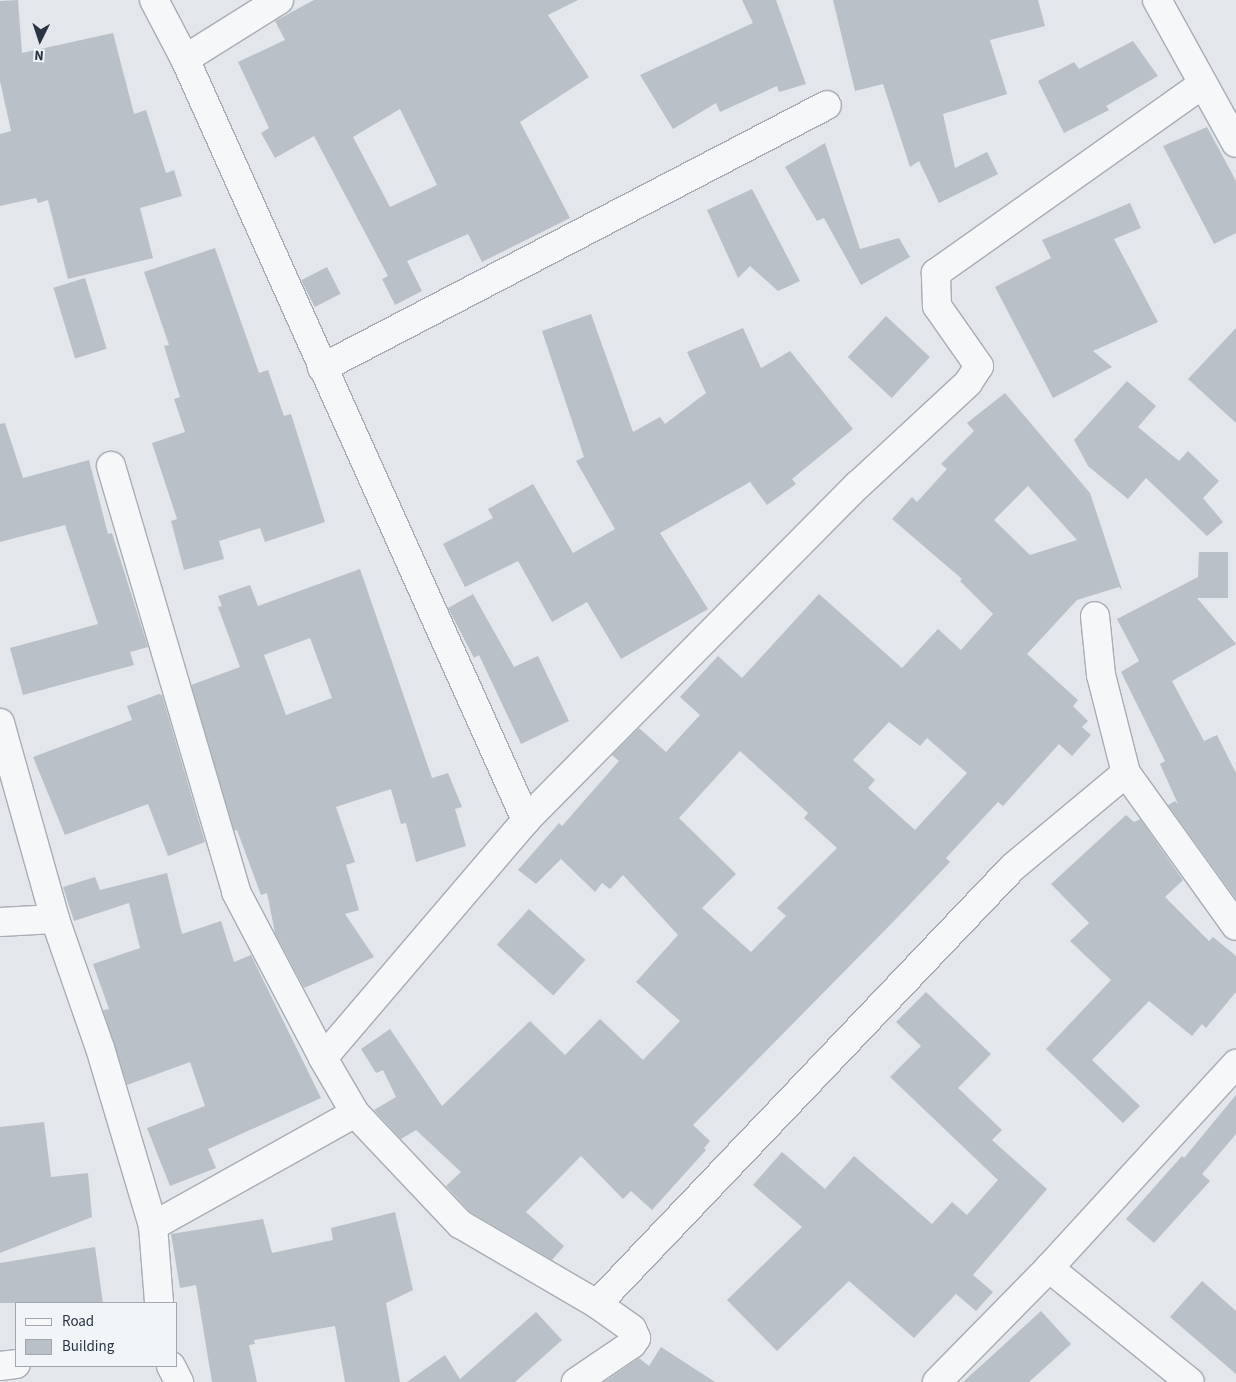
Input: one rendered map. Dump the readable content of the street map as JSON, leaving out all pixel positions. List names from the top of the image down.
{
  "legend": ["Road", "Building"],
  "north": "bottom"
}
